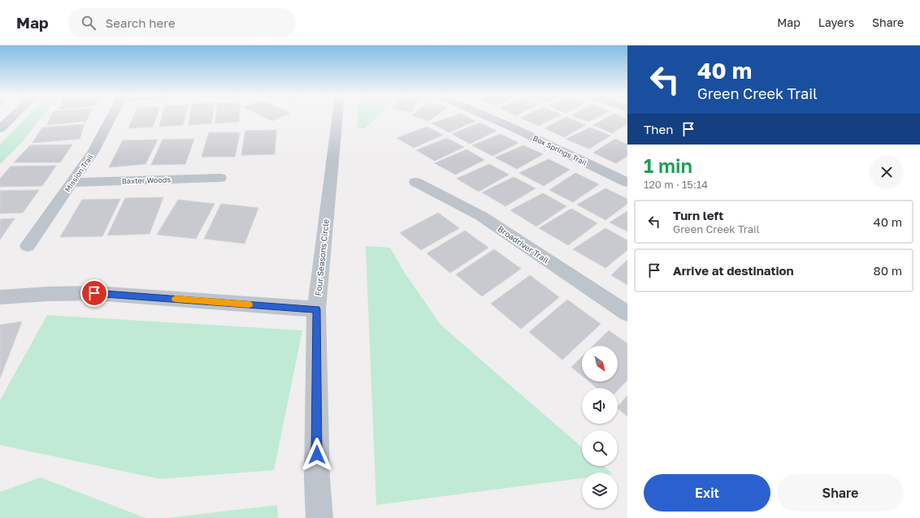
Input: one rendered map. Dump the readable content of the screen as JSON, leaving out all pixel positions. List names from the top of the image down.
{
  "streets": {
    "street": [
      "Box Springs Trail",
      "Mission Trail",
      "Baxter Woods",
      "Broadriver Trail",
      "Four Seasons Circle"
    ]
  },
  "crossings": [
    ["Mission Trail", "Baxter Woods"]
  ],
  "north": "bottom right",
  "page": {
    "header": "Map",
    "search": "Search here",
    "nav": ["Map", "Layers", "Share"],
    "turn": ["40 m", "Green Creek Trail"],
    "then": "Then",
    "heading": ["1 min", "120 m · 15:14"],
    "list": [
      {
        "name": "Turn left",
        "note": "Green Creek Trail",
        "value": "40 m"
      },
      {
        "name": "Arrive at destination",
        "value": "80 m"
      }
    ],
    "buttons": ["Exit", "Share"]
  }
}
